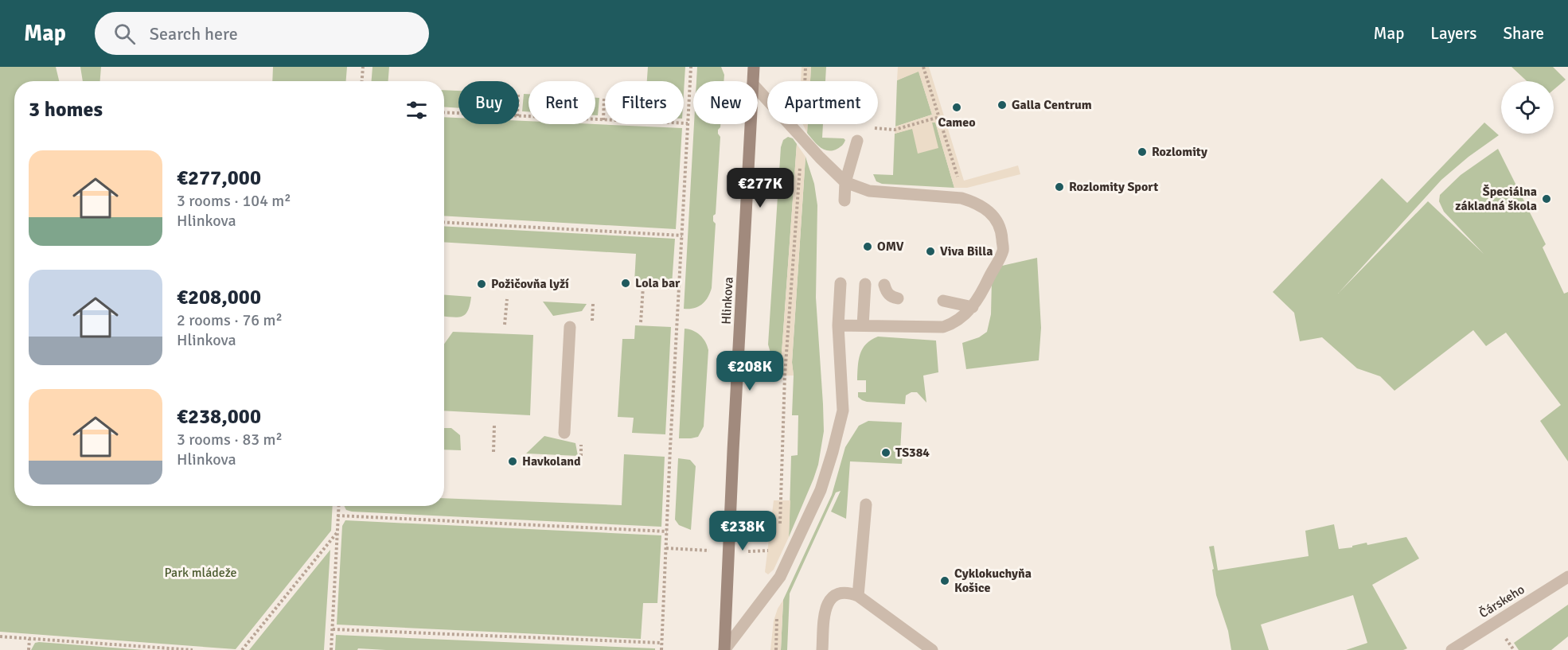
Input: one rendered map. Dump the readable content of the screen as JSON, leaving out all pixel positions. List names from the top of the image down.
{
  "streets": {
    "main road": ["Hlinkova"],
    "street": ["Čárskeho"]
  },
  "parks": ["Park mládeže"],
  "places": [
    "Galla Centrum",
    "Cameo",
    "Rozlomity",
    "Rozlomity Sport",
    "Špeciálna základná škola",
    "OMV",
    "Viva Billa",
    "Lola bar",
    "Požičovňa lyží",
    "TS384",
    "Havkoland",
    "Cyklokuchyňa Košice"
  ],
  "page": {
    "header": "Map",
    "search": "Search here",
    "nav": ["Map", "Layers", "Share"],
    "chip": [
      "Buy",
      "Rent",
      "Filters",
      "New",
      "Apartment"
    ],
    "heading": "3 homes",
    "list": [
      {
        "name": "€277,000",
        "note": "3 rooms · 104 m² · Hlinkova"
      },
      {
        "name": "€208,000",
        "note": "2 rooms · 76 m² · Hlinkova"
      },
      {
        "name": "€238,000",
        "note": "3 rooms · 83 m² · Hlinkova"
      }
    ],
    "price": ["€277K", "€208K", "€238K"]
  }
}
